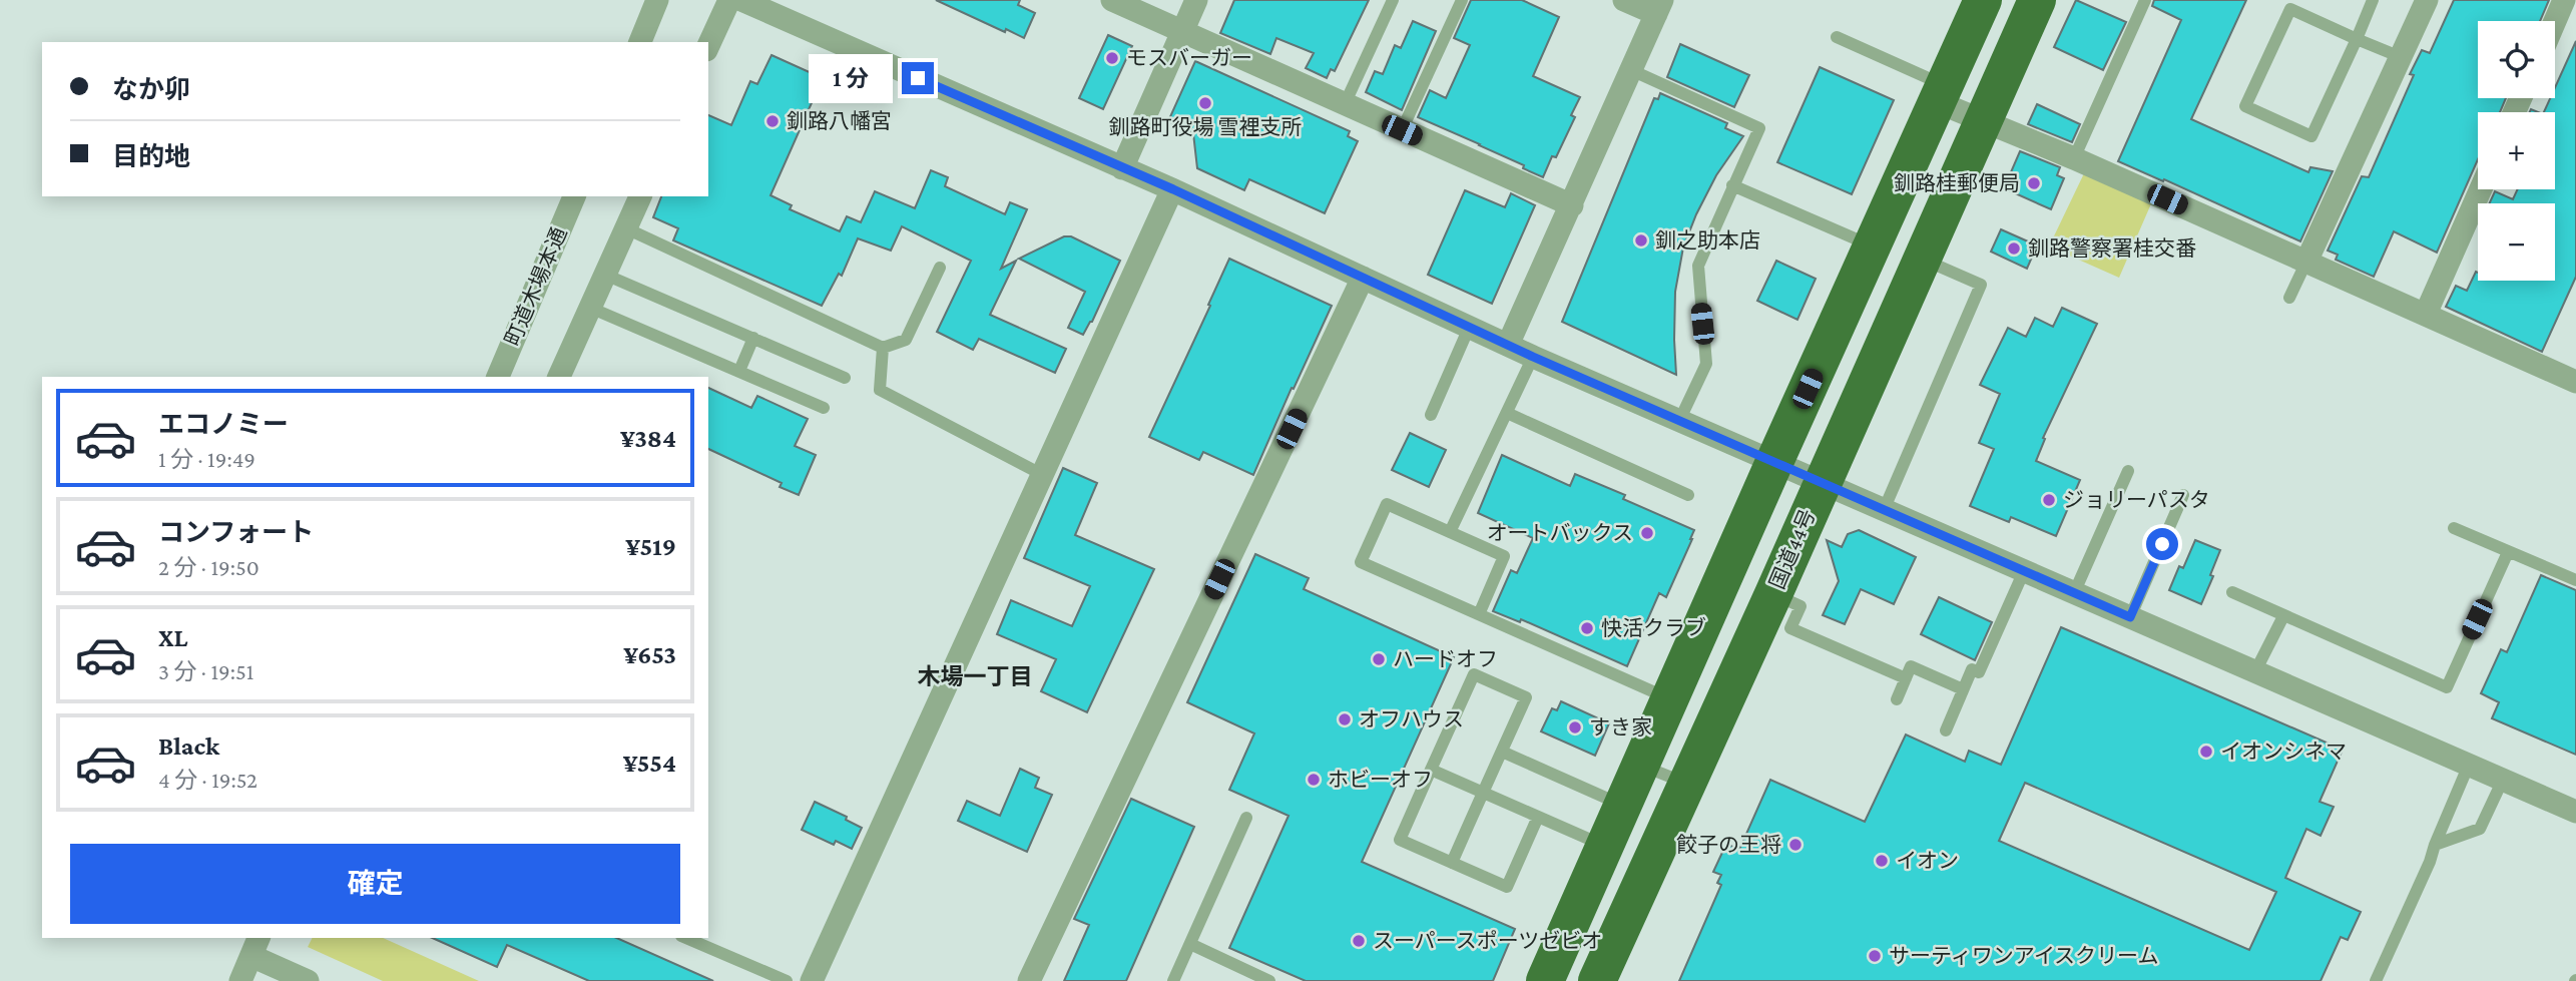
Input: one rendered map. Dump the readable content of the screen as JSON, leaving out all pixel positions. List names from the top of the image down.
{
  "streets": {
    "highway": ["国道44号"],
    "street": ["町道木場本通"]
  },
  "districts": ["木場一丁目"],
  "places": [
    "モスバーガー",
    "釧路町役場 雪裡支所",
    "釧路八幡宮",
    "釧路桂郵便局",
    "釧之助本店",
    "釧路警察署桂交番",
    "ジョリーパスタ",
    "オートバックス",
    "快活クラブ",
    "ハードオフ",
    "オフハウス",
    "すき家",
    "イオンシネマ",
    "ホビーオフ",
    "餃子の王将",
    "イオン",
    "スーパースポーツゼビオ",
    "サーティワンアイスクリーム"
  ],
  "page": {
    "map_buttons": ["+", "−"],
    "banner": ["なか卯", "目的地"],
    "bubble": "1 分",
    "list": [
      {
        "name": "エコノミー",
        "note": "1 分 · 19:49",
        "value": "¥384"
      },
      {
        "name": "コンフォート",
        "note": "2 分 · 19:50",
        "value": "¥519"
      },
      {
        "name": "XL",
        "note": "3 分 · 19:51",
        "value": "¥653"
      },
      {
        "name": "Black",
        "note": "4 分 · 19:52",
        "value": "¥554"
      }
    ],
    "buttons": "確定"
  }
}
